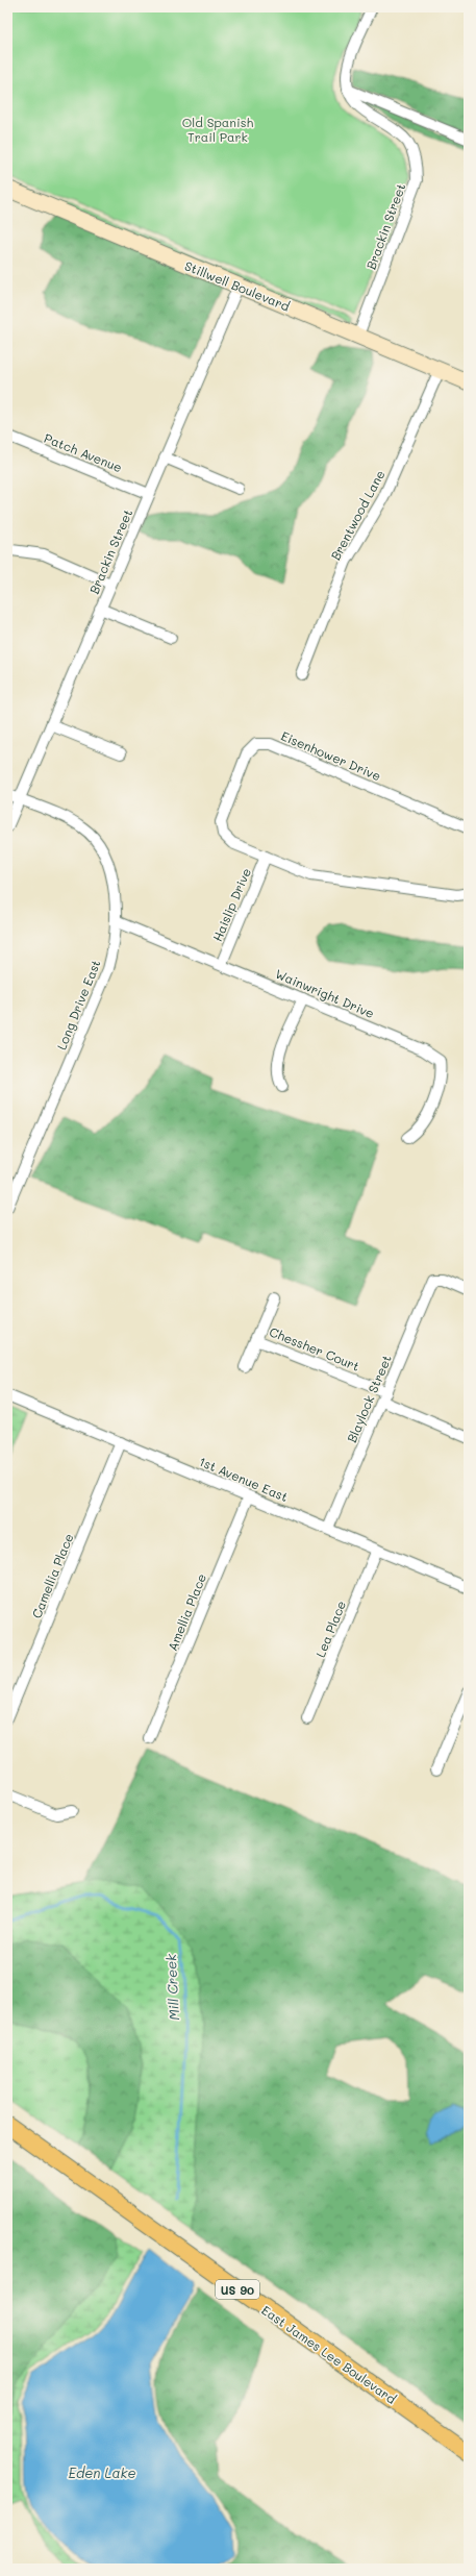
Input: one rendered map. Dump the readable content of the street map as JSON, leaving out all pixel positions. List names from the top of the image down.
{
  "streets": {
    "main road": ["US 90", "East James Lee Boulevard"],
    "street": [
      "Brackin Street",
      "Stillwell Boulevard",
      "Patch Avenue",
      "Brentwood Lane",
      "Eisenhower Drive",
      "Haislip Drive",
      "Wainwright Drive",
      "Long Drive East",
      "Chessher Court",
      "Blaylock Street",
      "1st Avenue East",
      "Camellia Place",
      "Amellia Place",
      "Lea Place"
    ]
  },
  "crossings": [
    ["Brackin Street", "Stillwell Boulevard"],
    ["Brackin Street", "Patch Avenue"],
    ["Brackin Street", "Long Drive East"],
    ["Stillwell Boulevard", "Brentwood Lane"],
    ["Eisenhower Drive", "Haislip Drive"],
    ["Haislip Drive", "Wainwright Drive"],
    ["Wainwright Drive", "Long Drive East"],
    ["Chessher Court", "Blaylock Street"],
    ["Blaylock Street", "1st Avenue East"],
    ["1st Avenue East", "Camellia Place"],
    ["1st Avenue East", "Amellia Place"],
    ["1st Avenue East", "Lea Place"]
  ],
  "water": ["Mill Creek", "Eden Lake"],
  "parks": ["Old Spanish Trail Park"]
}
